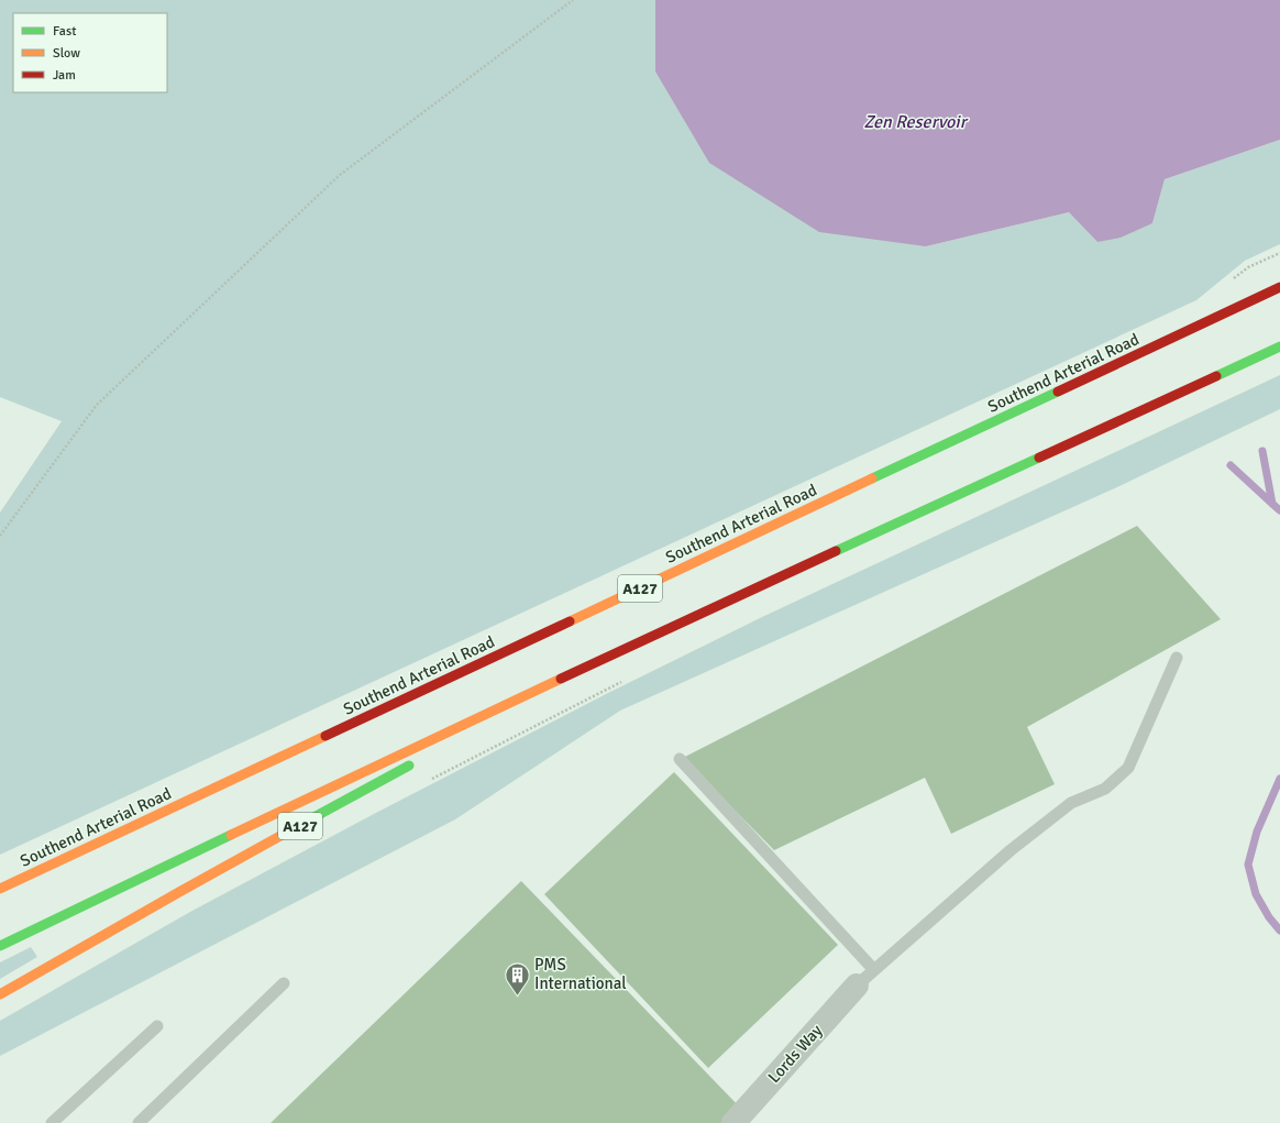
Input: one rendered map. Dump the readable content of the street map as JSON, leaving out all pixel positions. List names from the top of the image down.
{
  "streets": {
    "highway": ["Southend Arterial Road", "A127"],
    "street": ["Lords Way"]
  },
  "water": ["Zen Reservoir"],
  "places": {
    "building": ["PMS International"]
  },
  "legend": ["Fast", "Slow", "Jam"]
}
